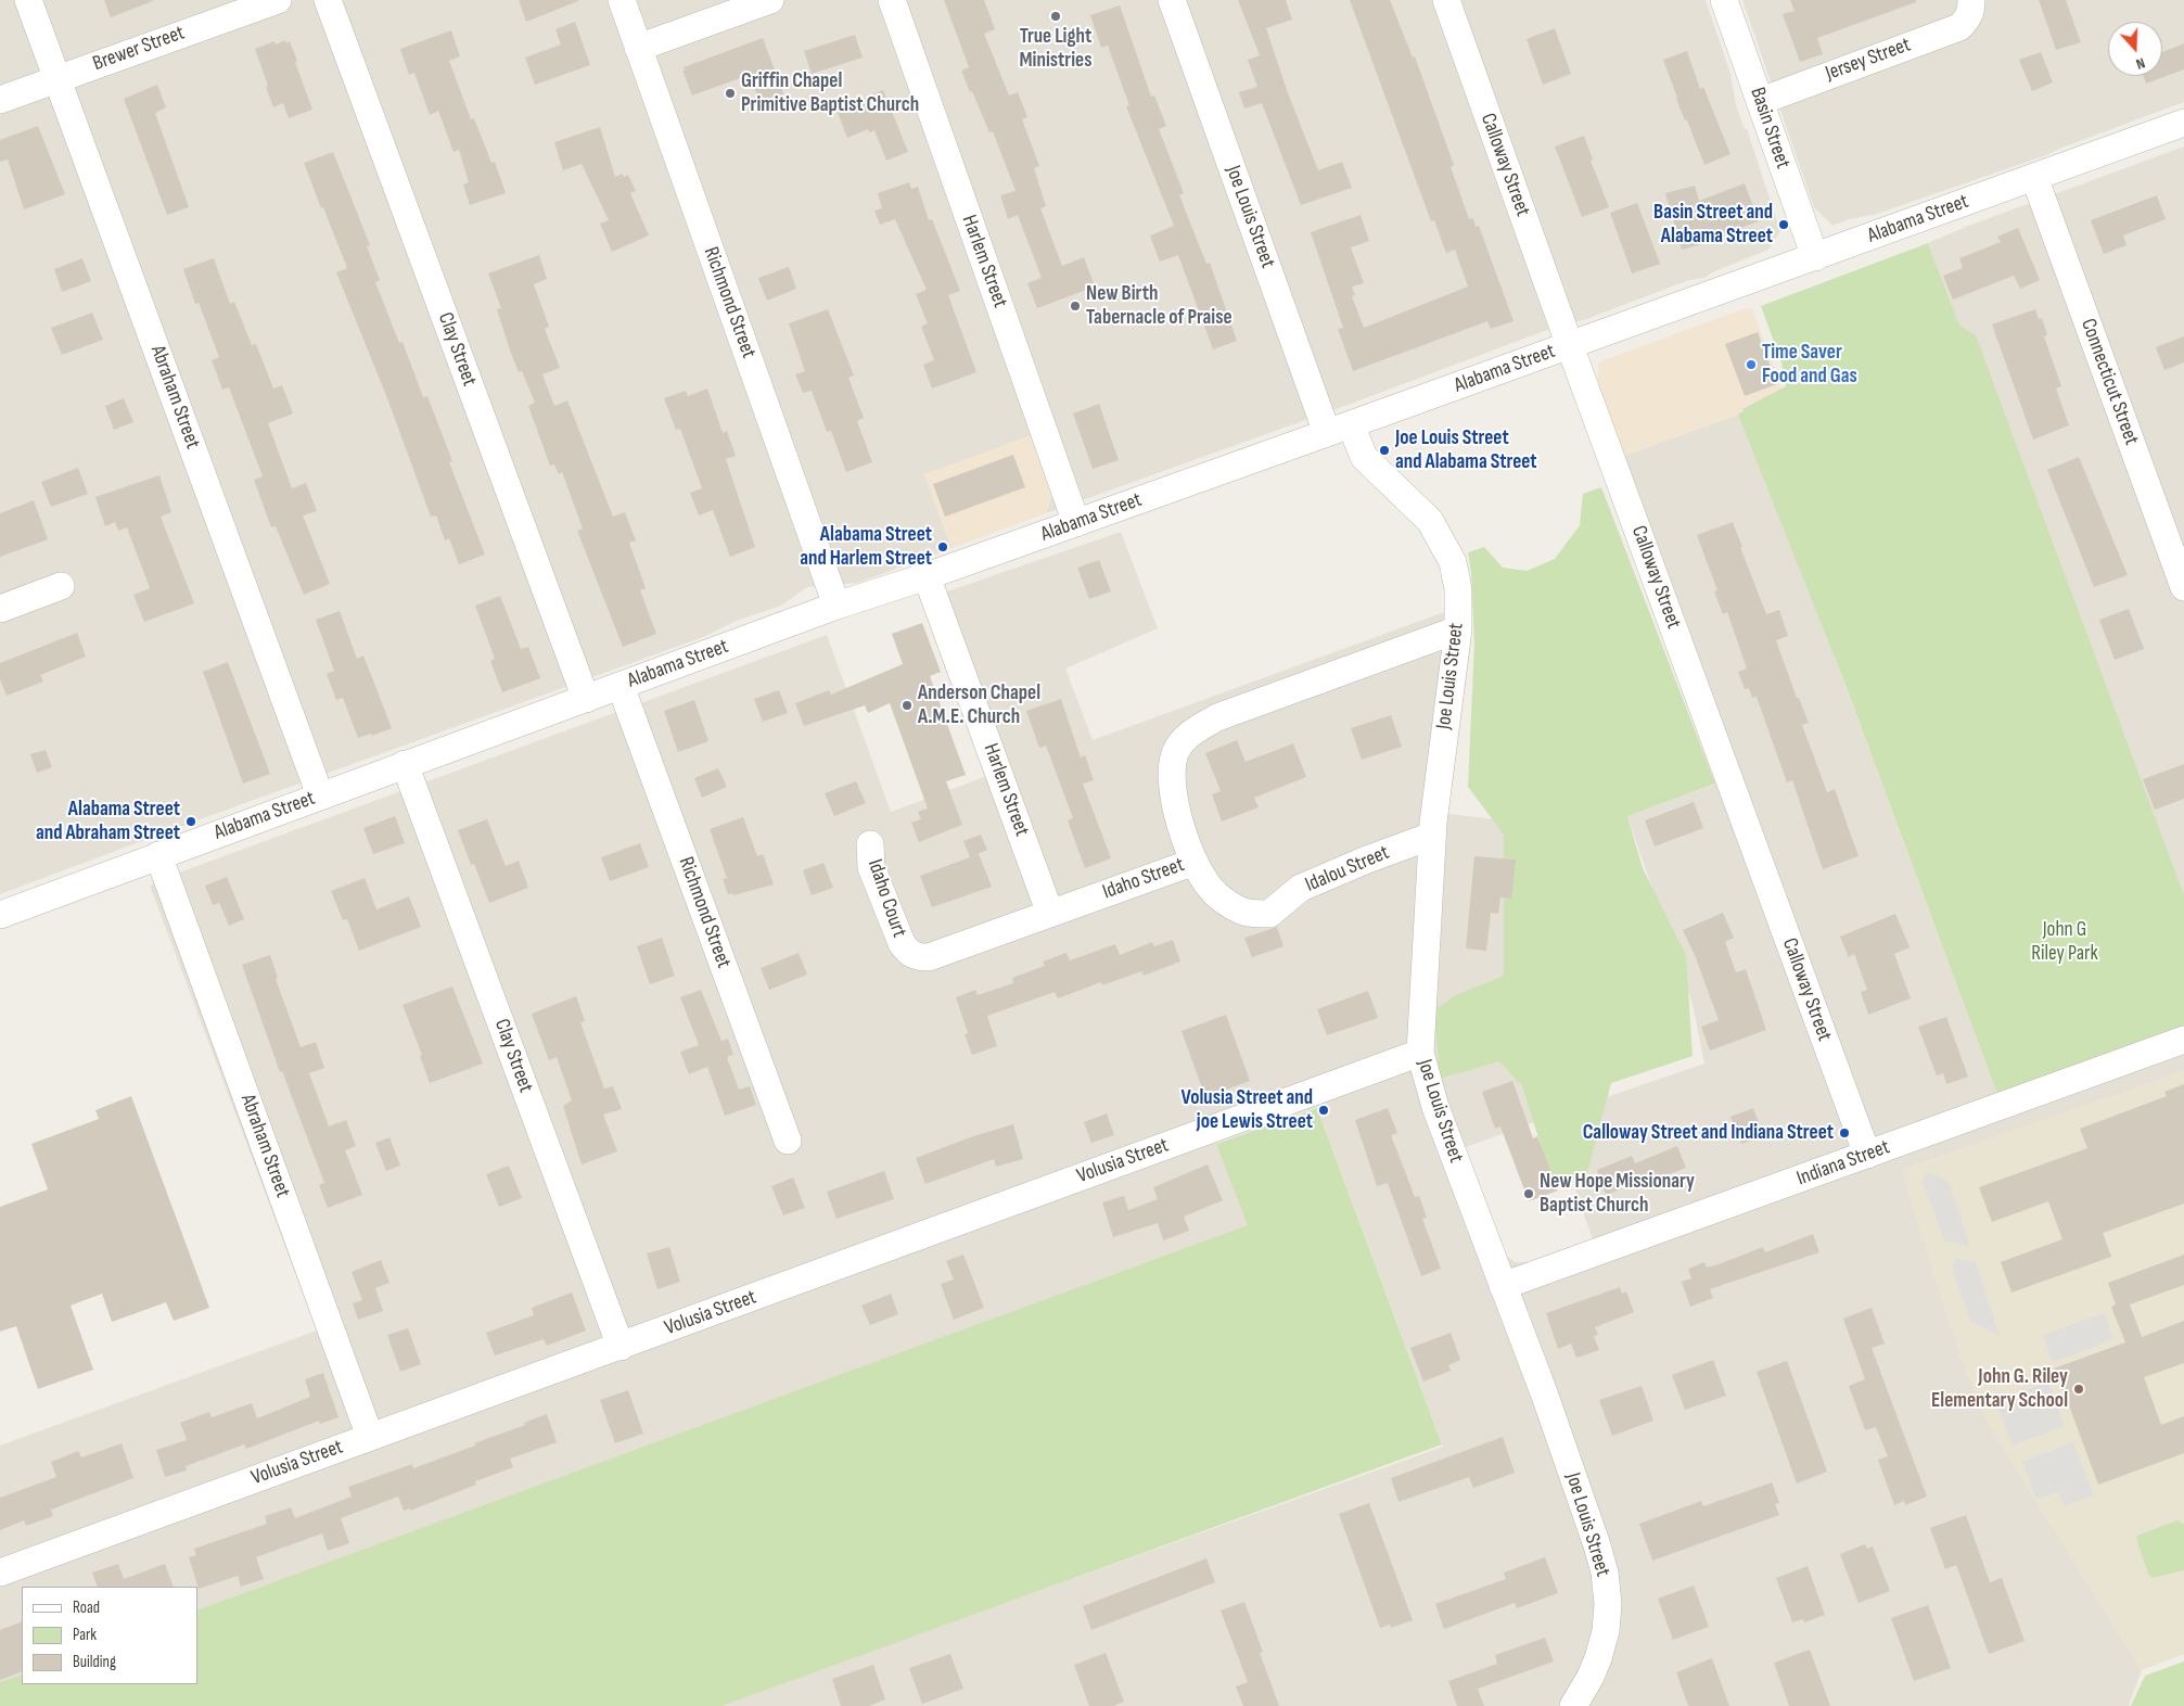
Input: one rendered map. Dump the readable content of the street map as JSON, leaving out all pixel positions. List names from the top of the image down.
{
  "streets": {
    "street": [
      "Brewer Street",
      "Jersey Street",
      "Basin Street",
      "Calloway Street",
      "Joe Louis Street",
      "Alabama Street",
      "Harlem Street",
      "Richmond Street",
      "Clay Street",
      "Connecticut Street",
      "Abraham Street",
      "Idalou Street",
      "Idaho Street",
      "Idaho Court",
      "Volusia Street",
      "Indiana Street"
    ]
  },
  "crossings": [
    ["Brewer Street", "Abraham Street"],
    ["Jersey Street", "Basin Street"],
    ["Basin Street", "Alabama Street"],
    ["Calloway Street", "Alabama Street"],
    ["Calloway Street", "Indiana Street"],
    ["Joe Louis Street", "Alabama Street"],
    ["Joe Louis Street", "Idalou Street"],
    ["Joe Louis Street", "Idaho Street"],
    ["Joe Louis Street", "Volusia Street"],
    ["Joe Louis Street", "Indiana Street"],
    ["Alabama Street", "Harlem Street"],
    ["Alabama Street", "Richmond Street"],
    ["Alabama Street", "Clay Street"],
    ["Alabama Street", "Connecticut Street"],
    ["Alabama Street", "Abraham Street"],
    ["Harlem Street", "Idaho Street"],
    ["Clay Street", "Volusia Street"],
    ["Abraham Street", "Volusia Street"],
    ["Idalou Street", "Idaho Street"],
    ["Idaho Street", "Idaho Court"]
  ],
  "parks": ["John G Riley Park"],
  "places": [
    "True Light Ministries",
    "Griffin Chapel Primitive Baptist Church",
    "Basin Street and Alabama Street",
    "New Birth Tabernacle of Praise",
    "Time Saver Food and Gas",
    "Joe Louis Street and Alabama Street",
    "Alabama Street and Harlem Street",
    "Anderson Chapel A.M.E. Church",
    "Alabama Street and Abraham Street",
    "Volusia Street and joe Lewis Street",
    "Calloway Street and Indiana Street",
    "New Hope Missionary Baptist Church",
    "John G. Riley Elementary School"
  ],
  "legend": ["Road", "Park", "Building"],
  "north": "bottom"
}
